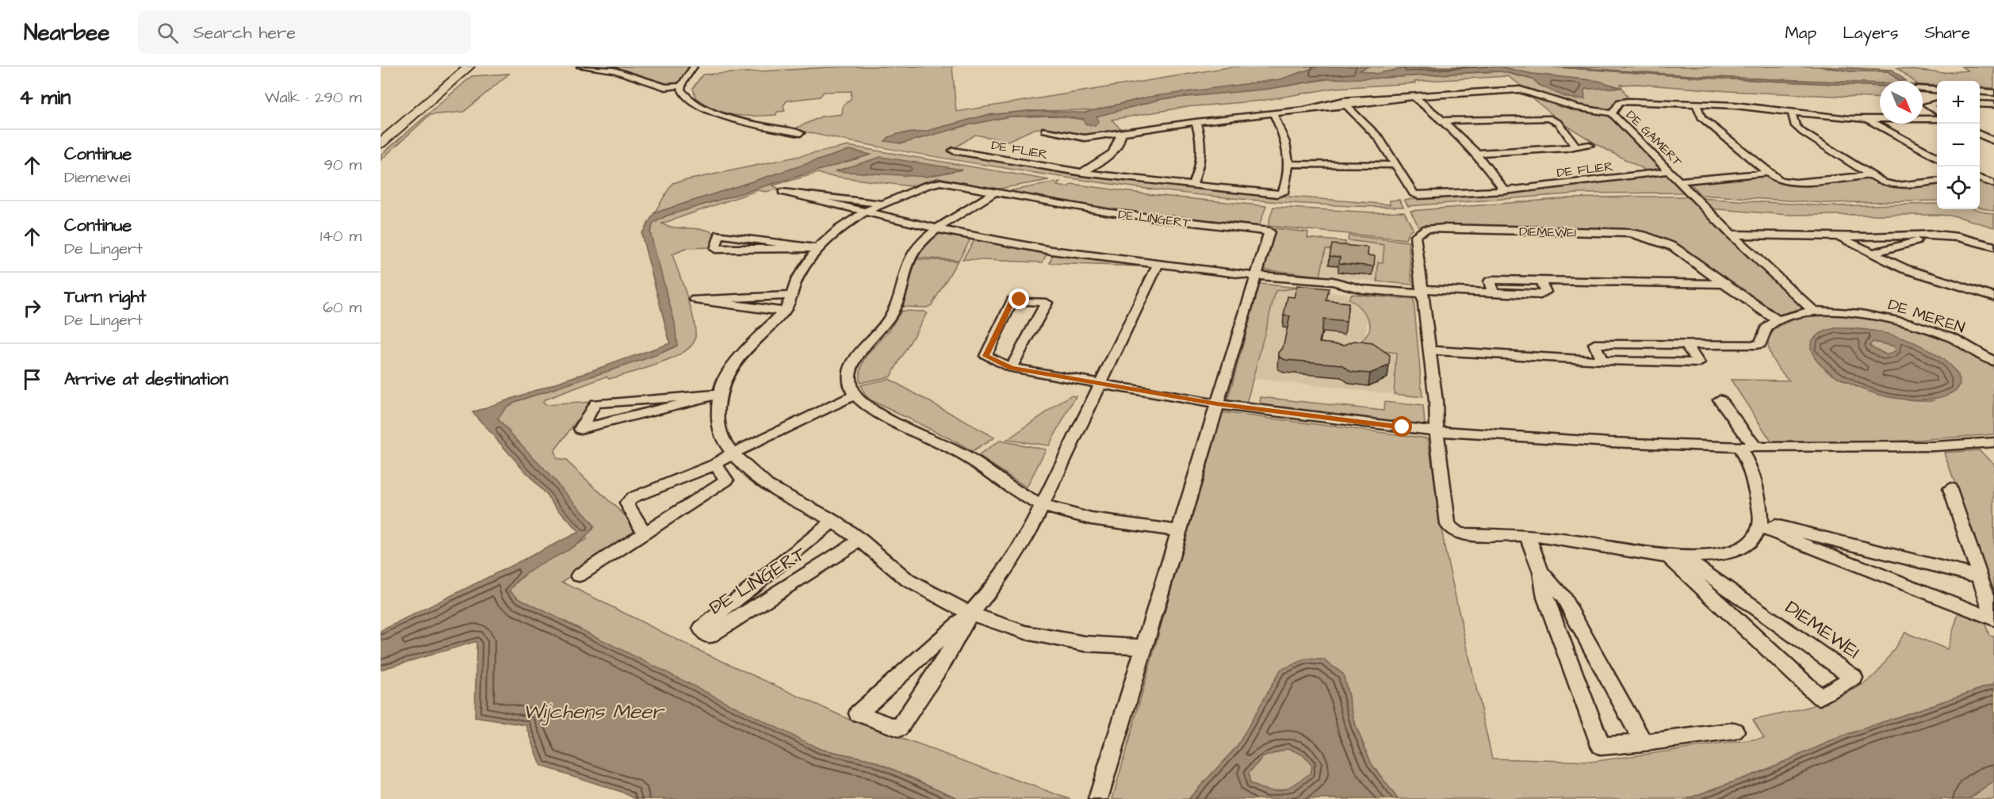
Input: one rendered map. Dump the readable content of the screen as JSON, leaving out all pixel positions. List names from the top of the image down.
{
  "streets": {
    "street": [
      "DE GAMERT",
      "DE FLIER",
      "DE LINGERT",
      "DIEMEWEI",
      "DE MEREN"
    ]
  },
  "crossings": [
    ["DE GAMERT", "DE FLIER"],
    ["DE LINGERT", "DIEMEWEI"]
  ],
  "water": ["Wijchens Meer"],
  "north": "bottom right",
  "page": {
    "header": "Nearbee",
    "search": "Search here",
    "nav": ["Map", "Layers", "Share"],
    "heading": ["4 min", "Walk · 290 m"],
    "map_buttons": ["+", "−"],
    "list": [
      ["Continue", "Diemewei", "90 m"],
      ["Continue", "De Lingert", "140 m"],
      ["Turn right", "De Lingert", "60 m"],
      "Arrive at destination"
    ]
  }
}
